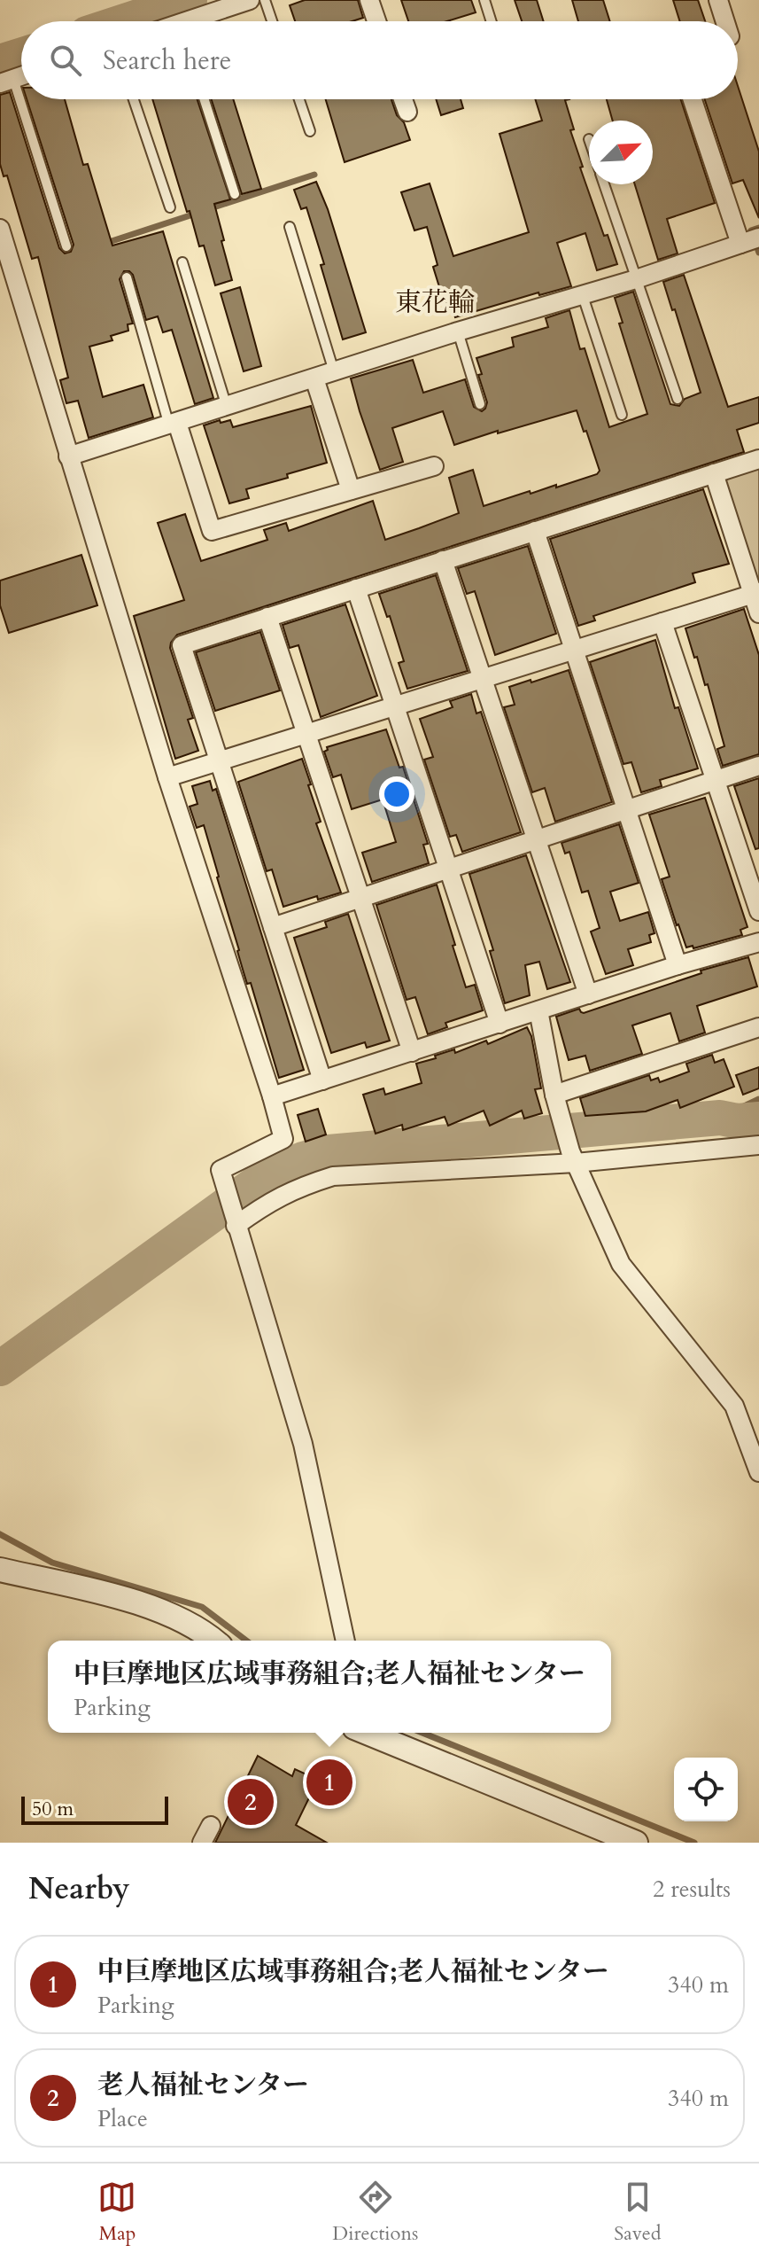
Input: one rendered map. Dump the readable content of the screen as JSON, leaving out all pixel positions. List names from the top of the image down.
{
  "districts": ["東花輪"],
  "scale_bar": "50 m",
  "north": "top right",
  "page": {
    "search": "Search here",
    "popup": ["中巨摩地区広域事務組合;老人福祉センター", "Parking"],
    "pins": ["1", "2"],
    "scale": "50 m",
    "heading": ["Nearby", "2 results"],
    "list": [
      {
        "mark": "1",
        "name": "中巨摩地区広域事務組合;老人福祉センター",
        "note": "Parking",
        "value": "340 m"
      },
      {
        "mark": "2",
        "name": "老人福祉センター",
        "note": "Place",
        "value": "340 m"
      }
    ],
    "nav": ["Map", "Directions", "Saved"]
  }
}
